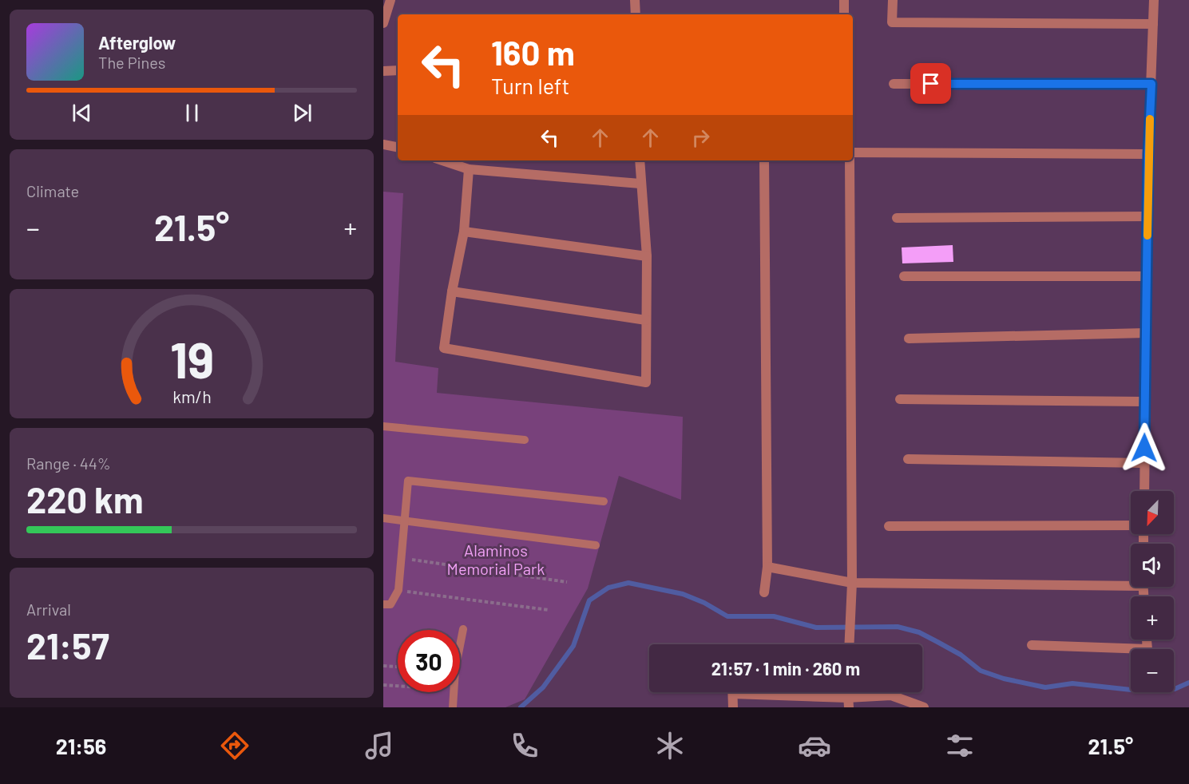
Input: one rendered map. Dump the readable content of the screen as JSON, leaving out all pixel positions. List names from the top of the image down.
{
  "parks": ["Alaminos Memorial Park"],
  "north": "bottom left",
  "page": {
    "turn": ["160 m", "Turn left"],
    "song": ["Afterglow", "The Pines"],
    "tile": [
      "Climate",
      ["Range · 44%", "220 km"],
      ["Arrival", "21:57"]
    ],
    "heat": ["−", "21.5°", "+"],
    "map_buttons": ["+", "−"],
    "limit": "30",
    "trip": "21:57 · 1 min · 260 m",
    "tabs": ["21:56", "21.5°"],
    "gauge": ["19", "km/h"]
  }
}
